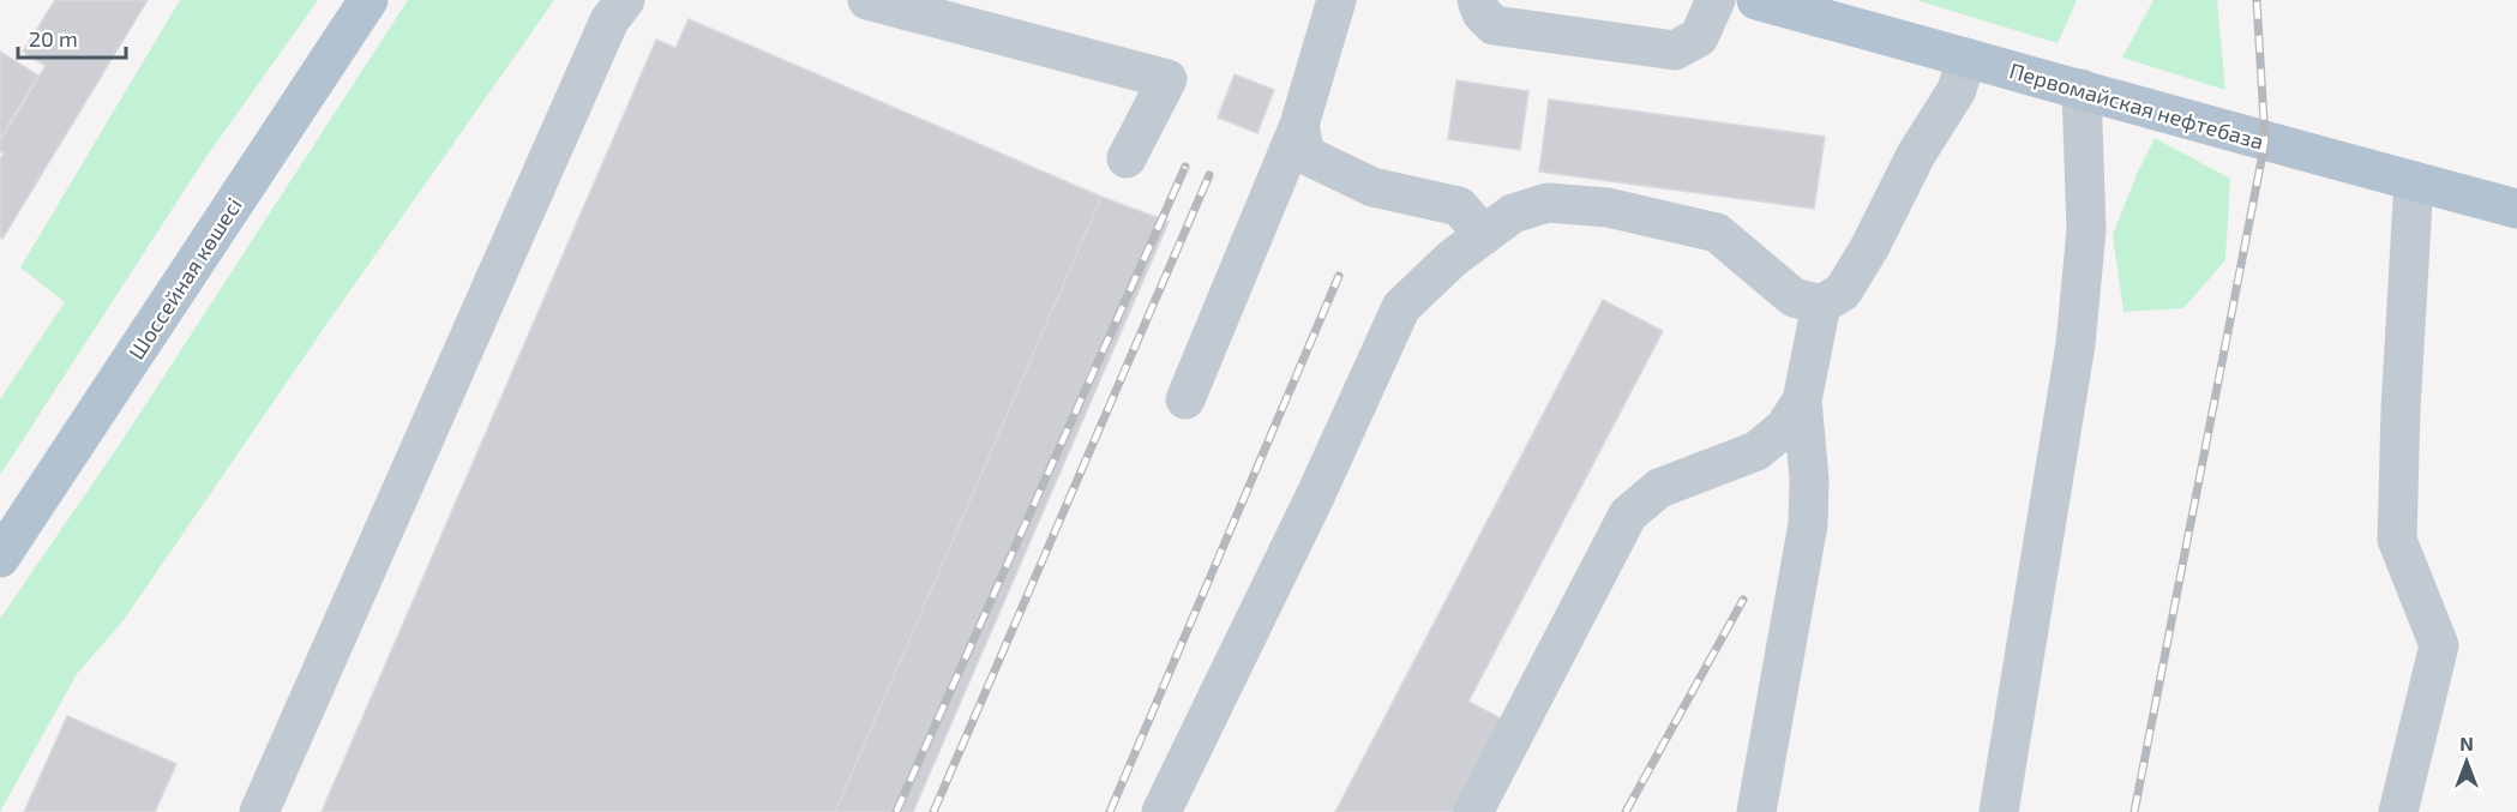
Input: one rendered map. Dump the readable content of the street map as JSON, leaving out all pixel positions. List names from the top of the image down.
{
  "streets": {
    "main road": ["Первомайская нефтебаза", "Шоссейная көшесі"]
  },
  "scale_bar": "20 m",
  "north": "top"
}
